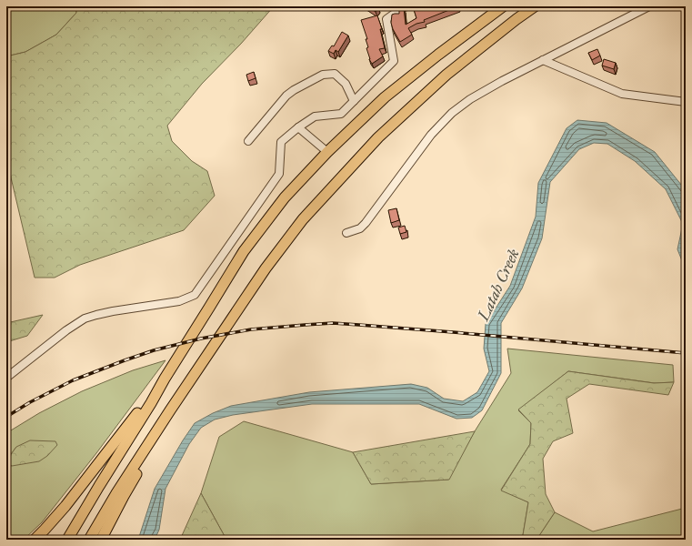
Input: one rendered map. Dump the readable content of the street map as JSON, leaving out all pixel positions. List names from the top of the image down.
{
  "water": ["Latah Creek"]
}
